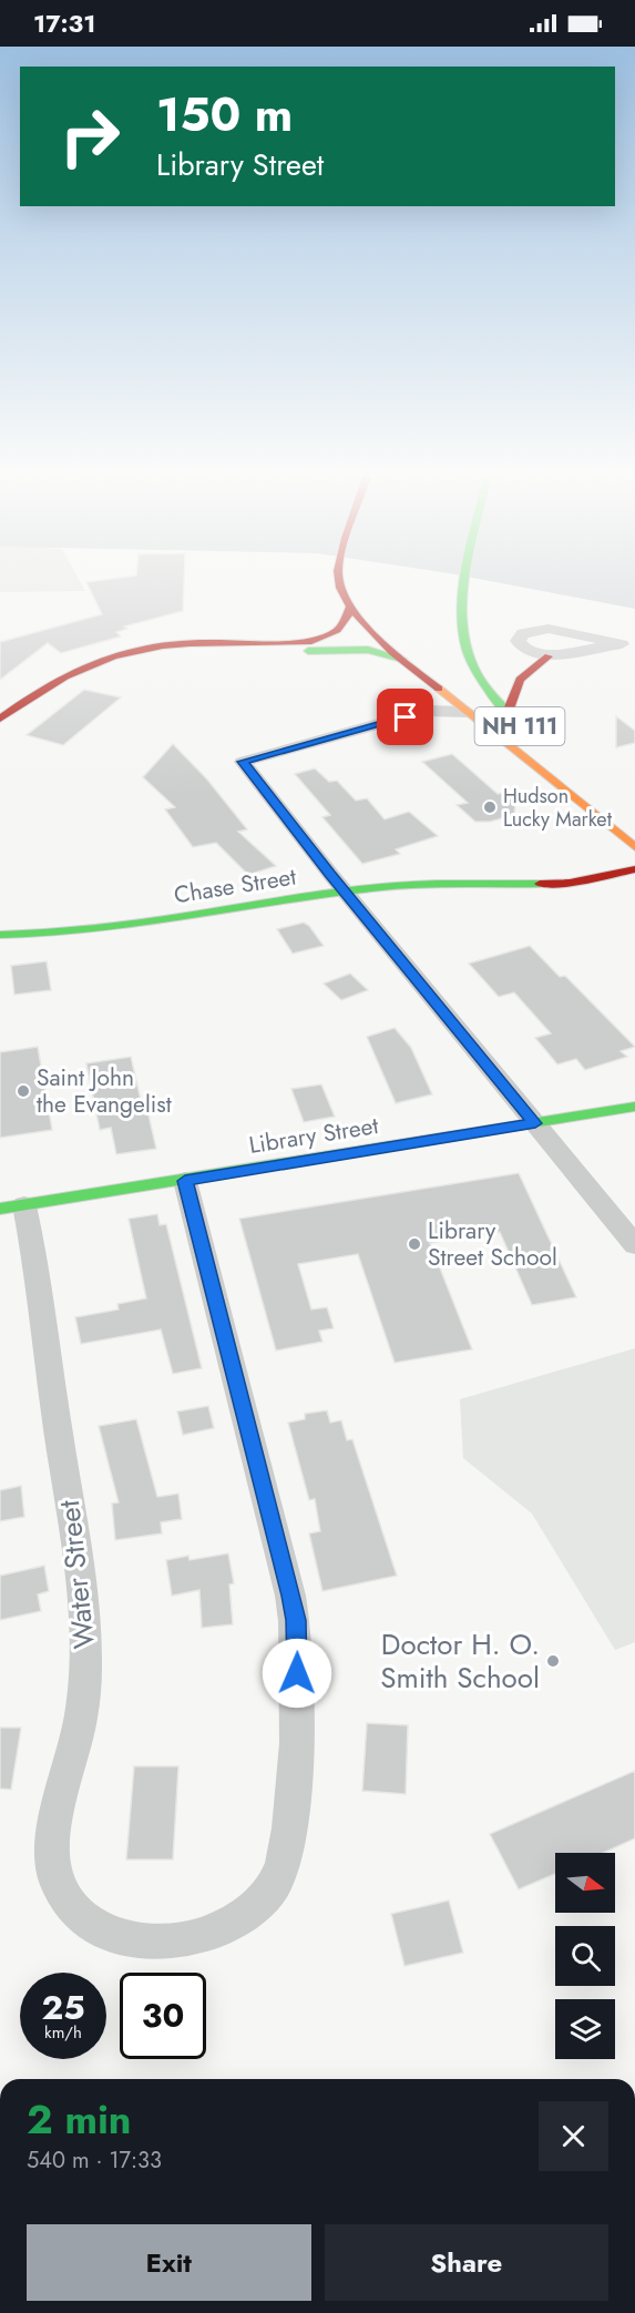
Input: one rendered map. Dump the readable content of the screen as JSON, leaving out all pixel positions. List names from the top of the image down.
{
  "streets": {
    "main road": ["NH 111", "Chase Street", "Library Street"],
    "street": ["Water Street"]
  },
  "crossings": [
    ["Library Street", "Water Street"]
  ],
  "places": [
    "Hudson Lucky Market",
    "Saint John the Evangelist",
    "Library Street School",
    "Doctor H. O. Smith School"
  ],
  "north": "right",
  "page": {
    "status": "17:31",
    "turn": ["150 m", "Library Street"],
    "speed": "25 km/h",
    "limit": "30",
    "heading": ["2 min", "540 m · 17:33"],
    "buttons": ["Exit", "Share"]
  }
}
